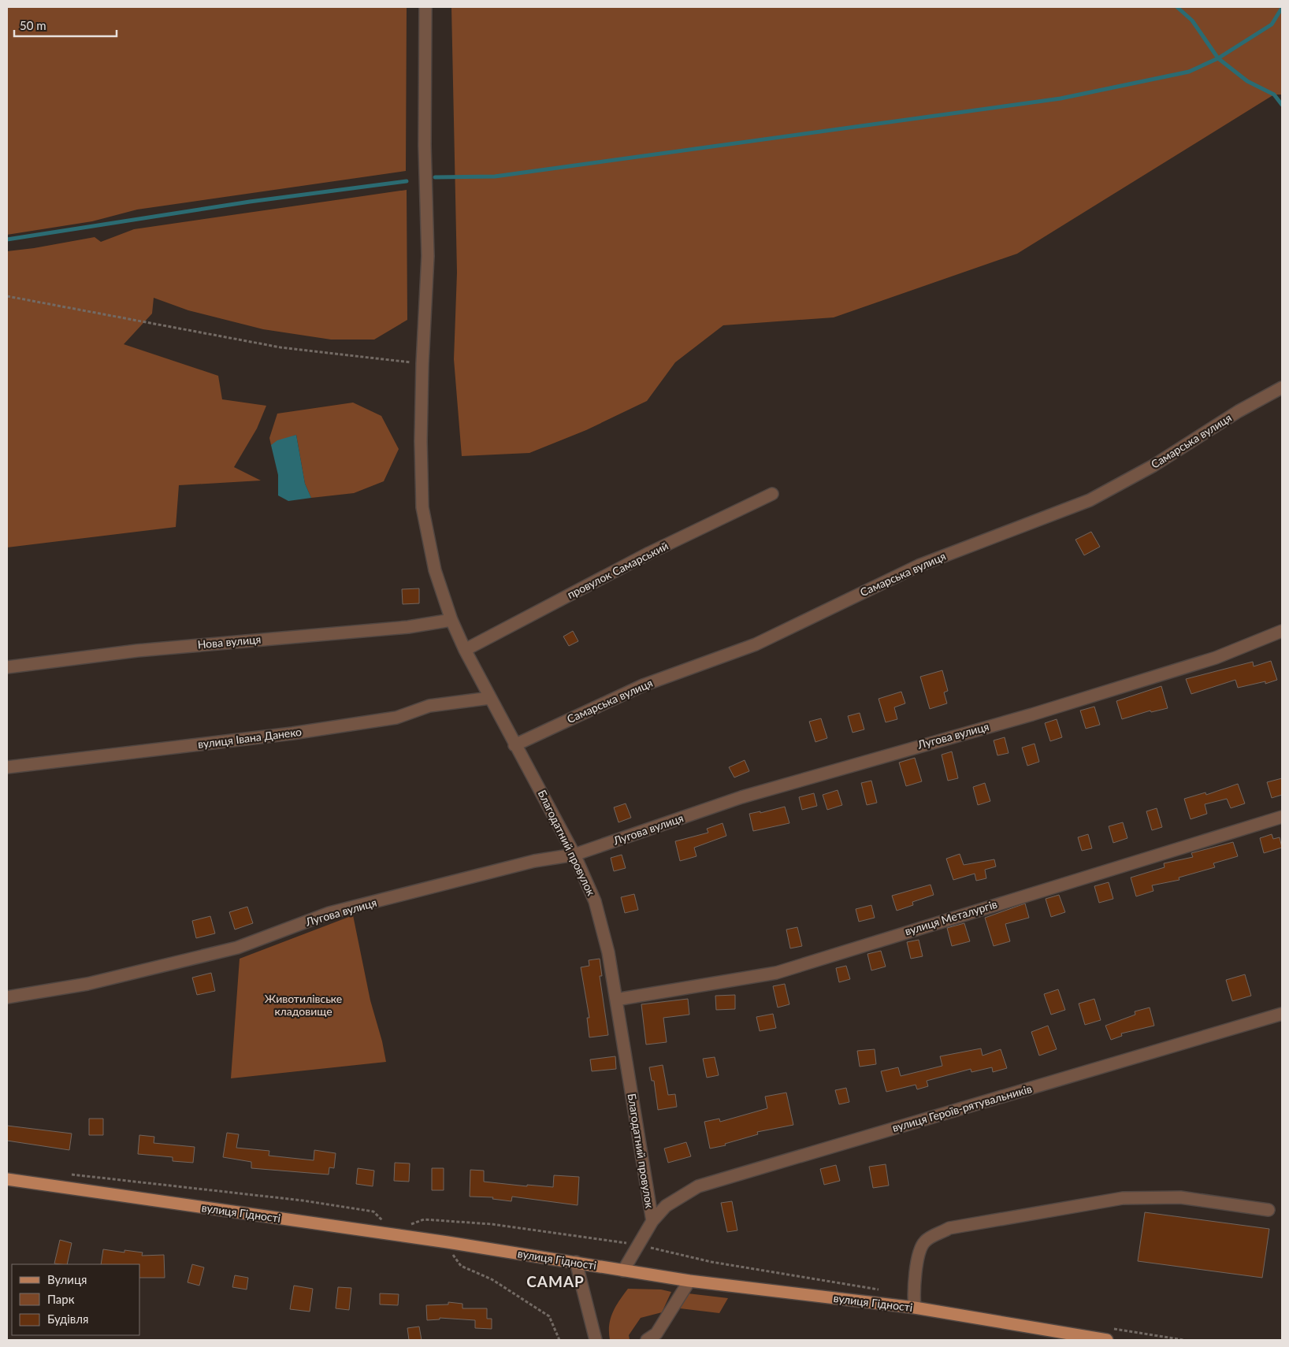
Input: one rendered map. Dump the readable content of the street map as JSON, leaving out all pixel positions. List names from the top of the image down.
{
  "streets": {
    "main road": ["вулиця Гідності"],
    "street": [
      "Самарська вулиця",
      "провулок Самарський",
      "Нова вулиця",
      "Лугова вулиця",
      "вулиця Івана Данеко",
      "Благодатний провулок",
      "вулиця Металургів",
      "вулиця Героїв-рятувальників"
    ]
  },
  "crossings": [
    ["Самарська вулиця", "Благодатний провулок"],
    ["провулок Самарський", "Благодатний провулок"],
    ["Нова вулиця", "Благодатний провулок"],
    ["Лугова вулиця", "Благодатний провулок"],
    ["вулиця Івана Данеко", "Благодатний провулок"],
    ["Благодатний провулок", "вулиця Металургів"],
    ["Благодатний провулок", "вулиця Героїв-рятувальників"],
    ["вулиця Героїв-рятувальників", "вулиця Гідності"]
  ],
  "districts": ["САМАР"],
  "parks": ["Животилівське кладовище"],
  "legend": ["Вулиця", "Парк", "Будівля"],
  "scale_bar": "50 m"
}
